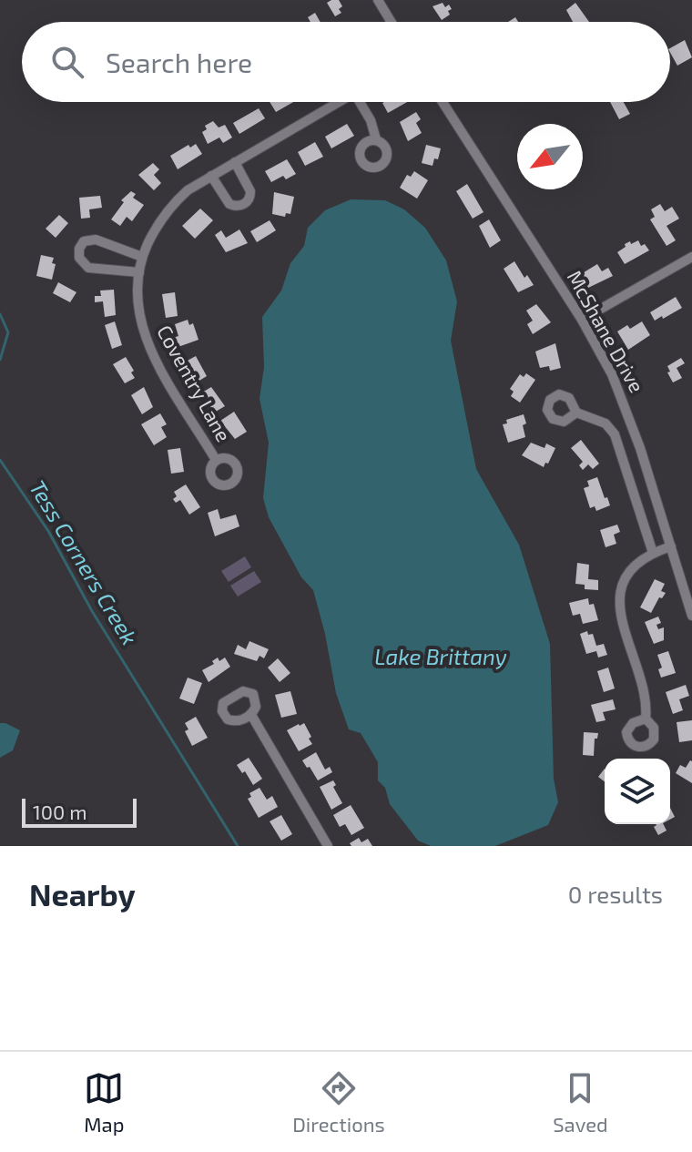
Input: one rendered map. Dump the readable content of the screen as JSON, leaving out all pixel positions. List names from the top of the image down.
{
  "streets": {
    "street": ["McShane Drive", "Coventry Lane"]
  },
  "water": ["Tess Corners Creek", "Lake Brittany"],
  "scale_bar": "100 m",
  "north": "bottom left",
  "page": {
    "search": "Search here",
    "scale": "100 m",
    "heading": ["Nearby", "0 results"],
    "nav": ["Map", "Directions", "Saved"]
  }
}
